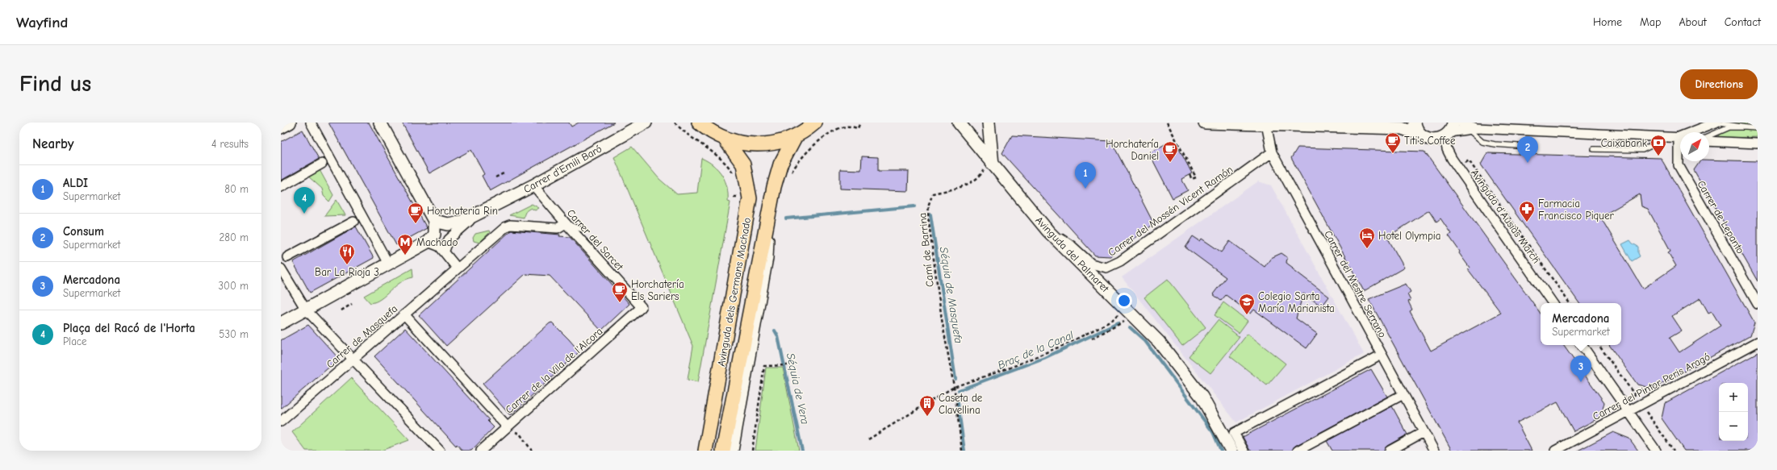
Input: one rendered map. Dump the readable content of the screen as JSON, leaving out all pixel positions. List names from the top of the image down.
{
  "streets": {
    "main road": ["Carrer d'Emili Baró", "Avinguda del Palmaret", "Avinguda dels Germans Machado"],
    "street": [
      "Carrer del Mossén Vicent Ramón",
      "Avinguda d'Ausiàs March",
      "Carrer de Lepanto",
      "Carrer del Sarcet",
      "Carrer del Mestre Serrano",
      "Carrer de Masquefa",
      "Carrer de la Vila de l'Alcora",
      "Carrer del Pintor Peris Aragó"
    ],
    "path": ["Camí de Barrina"]
  },
  "crossings": [
    ["Carrer d'Emili Baró", "Carrer del Sarcet"],
    ["Carrer del Mossén Vicent Ramón", "Avinguda del Palmaret"],
    ["Carrer del Mossén Vicent Ramón", "Carrer del Mestre Serrano"],
    ["Carrer del Sarcet", "Carrer de Masquefa"],
    ["Carrer del Sarcet", "Carrer de la Vila de l'Alcora"],
    ["Camí de Barrina", "Avinguda del Palmaret"]
  ],
  "water": ["Séquia de Masquefa", "Braç de la Canal", "Séquia de Vera"],
  "places": {
    "cafe": [
      "Titi's Coffee",
      "Horchatería Daniel",
      "Horchateria Rin",
      "Horchatería Els Sariers"
    ],
    "bank": ["Caixabank"],
    "pharmacy": ["Farmacia Francisco Piquer"],
    "hotel": ["Hotel Olympia"],
    "metro station": ["Machado"],
    "restaurant": ["Bar La Rioja 3"],
    "school or university": ["Colegio Santa María Marianista"],
    "building": ["Caseta de Clavellina"]
  },
  "north": "top right",
  "page": {
    "header": "Wayfind",
    "nav": [
      "Home",
      "Map",
      "About",
      "Contact"
    ],
    "buttons": "Directions",
    "title": "Find us",
    "heading": ["Nearby", "4 results"],
    "pins": [
      "2",
      "1",
      "4",
      "3"
    ],
    "list": [
      {
        "mark": "1",
        "name": "ALDI",
        "note": "Supermarket",
        "value": "80 m"
      },
      {
        "mark": "2",
        "name": "Consum",
        "note": "Supermarket",
        "value": "280 m"
      },
      {
        "mark": "3",
        "name": "Mercadona",
        "note": "Supermarket",
        "value": "300 m"
      },
      {
        "mark": "4",
        "name": "Plaça del Racó de l'Horta",
        "note": "Place",
        "value": "530 m"
      }
    ],
    "popup": ["Mercadona", "Supermarket"],
    "map_buttons": ["+", "−"]
  }
}
